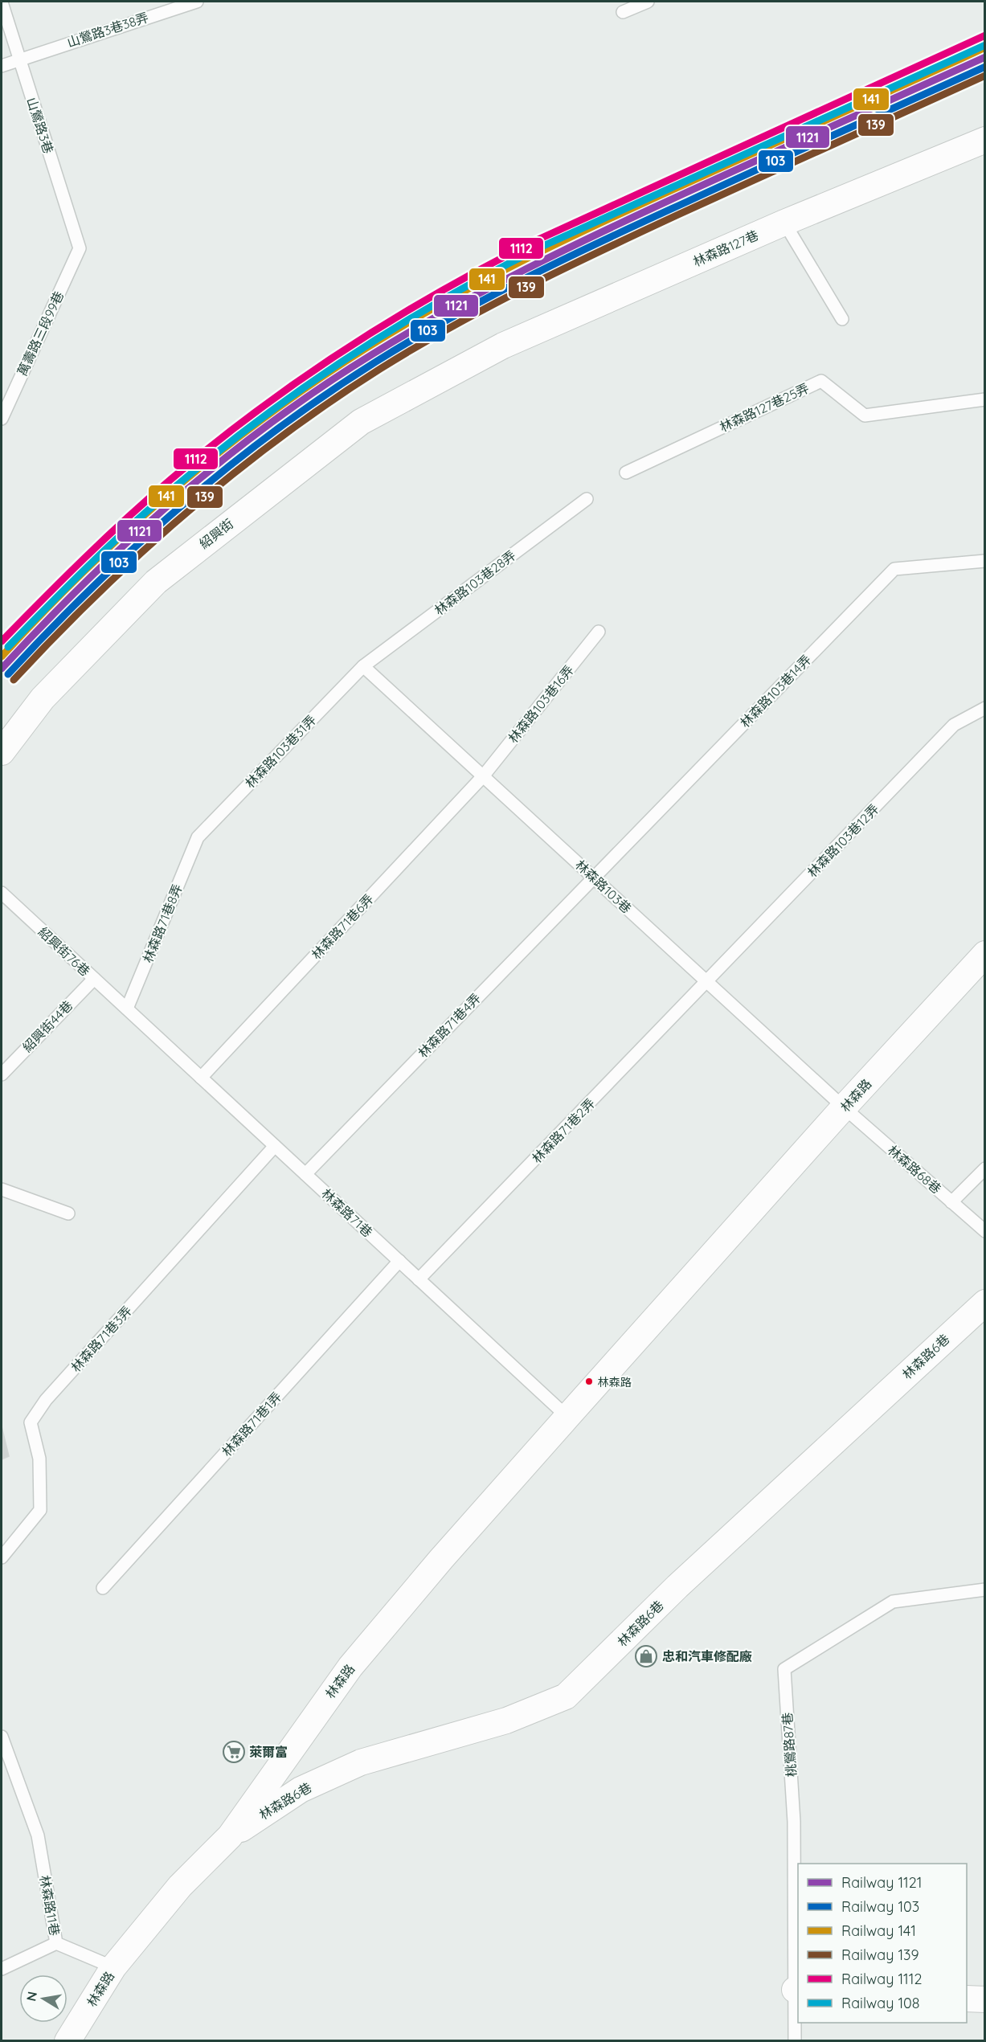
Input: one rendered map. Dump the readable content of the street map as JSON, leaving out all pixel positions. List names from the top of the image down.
{
  "streets": {
    "street": [
      "林森路127巷",
      "紹興街",
      "林森路",
      "林森路6巷"
    ],
    "lane": [
      "山鶯路3巷38弄",
      "山鶯路3巷",
      "萬壽路三段99巷",
      "林森路127巷25弄",
      "林森路103巷28弄",
      "林森路103巷14弄",
      "林森路103巷16弄",
      "林森路103巷31弄",
      "林森路103巷12弄",
      "林森路103巷",
      "林森路71巷8弄",
      "林森路71巷6弄",
      "紹興街76巷",
      "林森路71巷4弄",
      "紹興街44巷",
      "林森路71巷2弄",
      "林森路68巷",
      "林森路71巷",
      "林森路71巷3弄",
      "林森路71巷1弄",
      "桃鶯路87巷",
      "林森路11巷"
    ]
  },
  "crossings": [
    ["山鶯路3巷38弄", "山鶯路3巷"],
    ["山鶯路3巷", "萬壽路三段99巷"],
    ["林森路127巷", "紹興街"],
    ["林森路103巷28弄", "林森路103巷31弄"],
    ["林森路103巷28弄", "林森路103巷"],
    ["林森路103巷14弄", "林森路103巷"],
    ["林森路103巷14弄", "林森路71巷4弄"],
    ["林森路103巷16弄", "林森路103巷"],
    ["林森路103巷16弄", "林森路71巷6弄"],
    ["林森路103巷31弄", "林森路103巷"],
    ["林森路103巷31弄", "林森路71巷8弄"],
    ["林森路103巷12弄", "林森路103巷"],
    ["林森路103巷12弄", "林森路71巷2弄"],
    ["林森路103巷", "林森路71巷6弄"],
    ["林森路103巷", "林森路71巷4弄"],
    ["林森路103巷", "林森路"],
    ["林森路103巷", "林森路71巷2弄"],
    ["林森路103巷", "林森路68巷"],
    ["林森路71巷8弄", "紹興街76巷"],
    ["林森路71巷8弄", "林森路71巷"],
    ["林森路71巷6弄", "林森路71巷"],
    ["紹興街76巷", "紹興街44巷"],
    ["紹興街76巷", "林森路71巷"],
    ["林森路71巷4弄", "林森路71巷"],
    ["林森路", "林森路68巷"],
    ["林森路", "林森路71巷"],
    ["林森路", "林森路6巷"],
    ["林森路", "林森路11巷"],
    ["林森路71巷2弄", "林森路71巷"],
    ["林森路71巷", "林森路71巷3弄"],
    ["林森路71巷", "林森路71巷1弄"]
  ],
  "places": {
    "other": ["林森路"],
    "shop": ["忠和汽車修配廠"],
    "supermarket": ["萊爾富"]
  },
  "lines": [
    "rail line 1112",
    "rail line 108",
    "rail line 141",
    "rail line 1121",
    "rail line 103",
    "rail line 139"
  ],
  "legend": [
    "Railway 1121",
    "Railway 103",
    "Railway 141",
    "Railway 139",
    "Railway 1112",
    "Railway 108"
  ],
  "north": "left"
}
